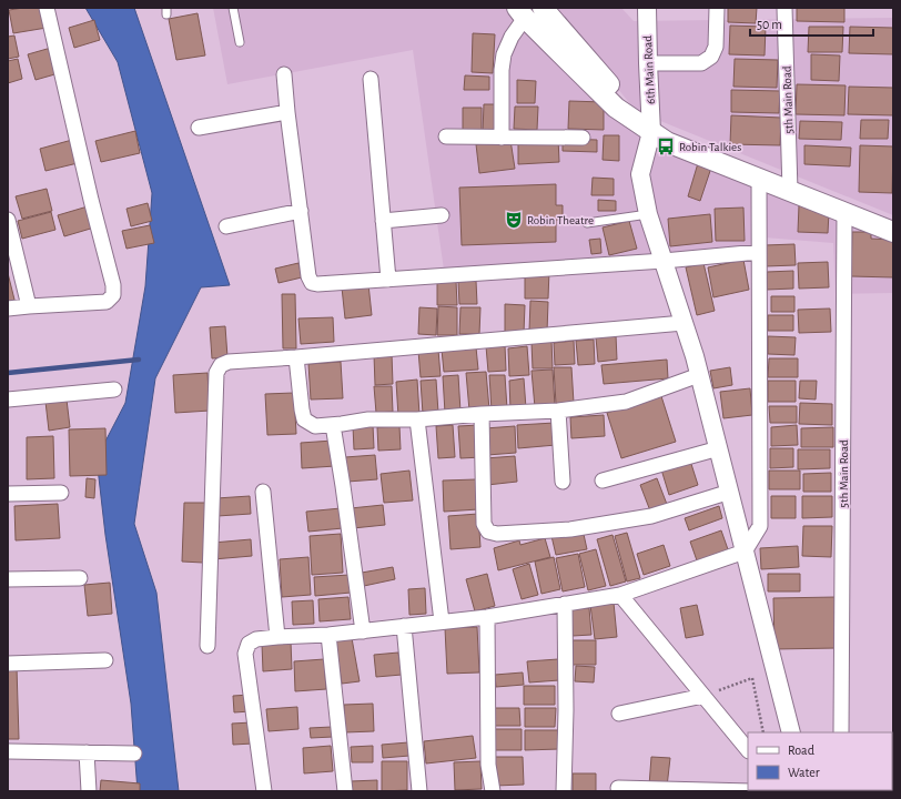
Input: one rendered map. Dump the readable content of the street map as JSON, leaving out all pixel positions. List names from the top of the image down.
{
  "streets": {
    "street": ["6th Main Road", "5th Main Road"]
  },
  "places": {
    "bus stop": ["Robin Talkies"],
    "theatre": ["Robin Theatre"]
  },
  "legend": ["Road", "Water"],
  "scale_bar": "50 m"
}
